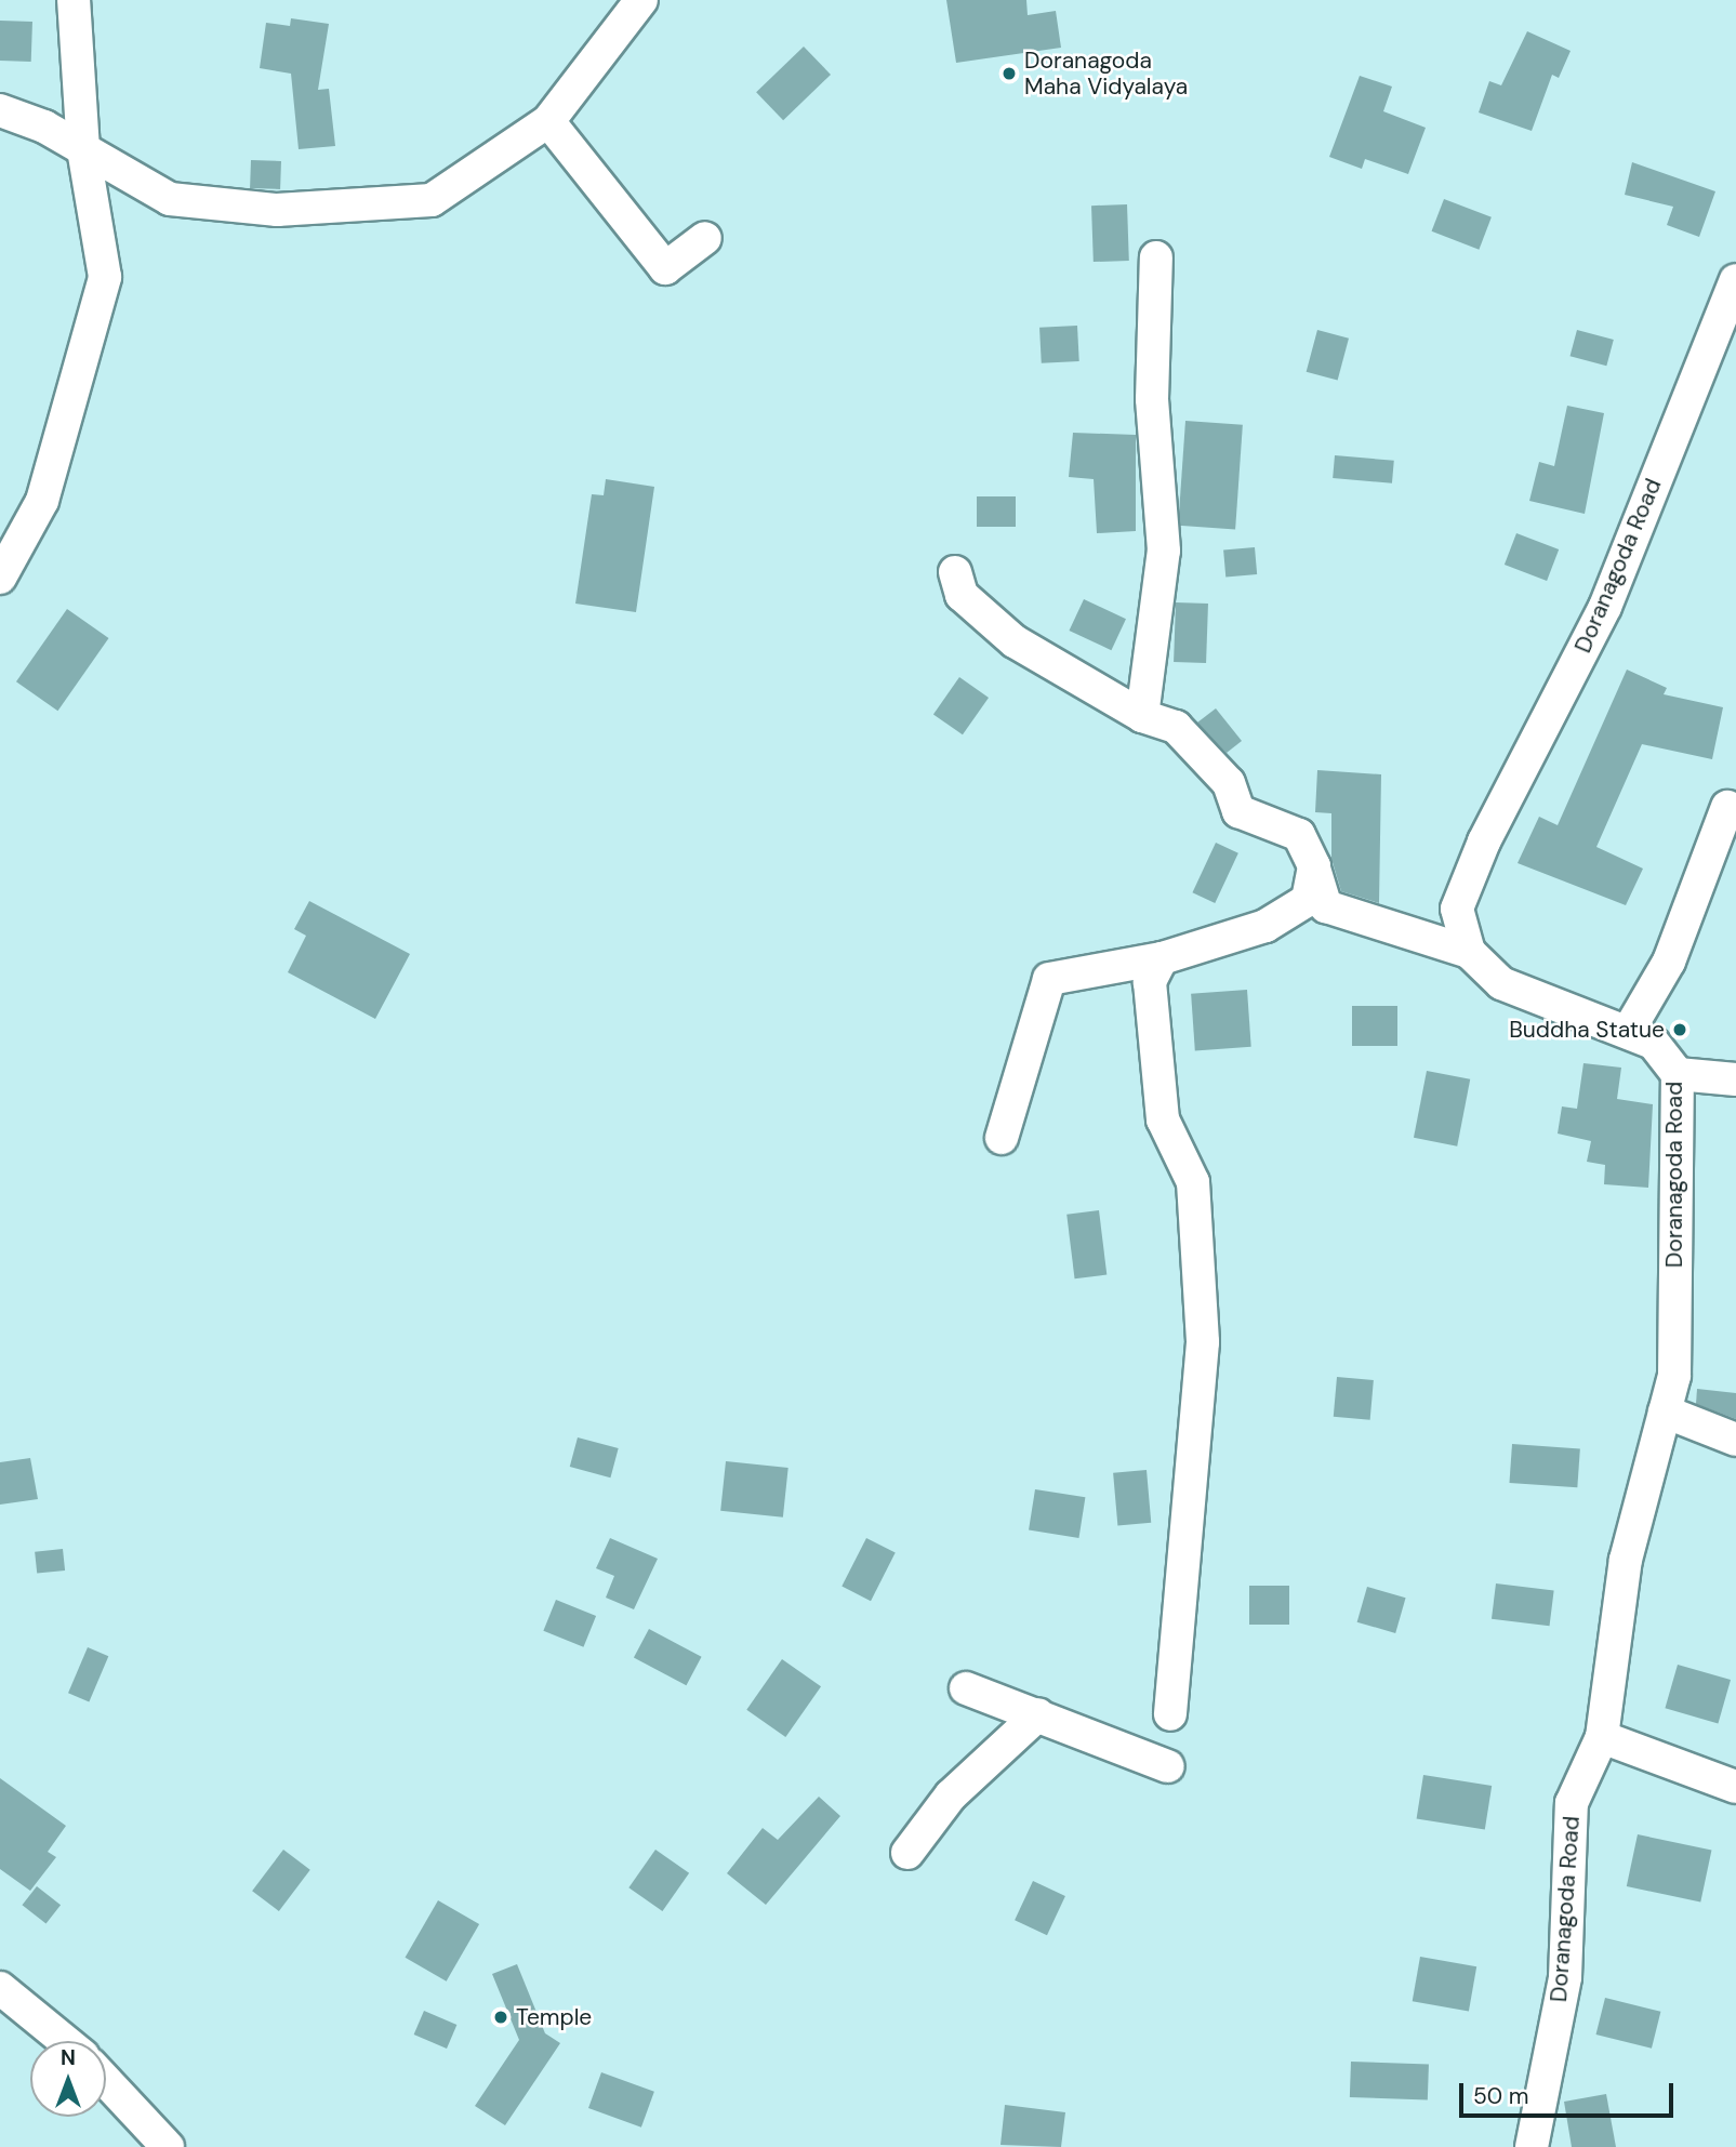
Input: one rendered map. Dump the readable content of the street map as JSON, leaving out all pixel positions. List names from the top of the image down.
{
  "streets": {
    "street": ["Doranagoda Road"]
  },
  "places": ["Doranagoda Maha Vidyalaya", "Buddha Statue", "Temple"],
  "scale_bar": "50 m",
  "north": "top"
}
